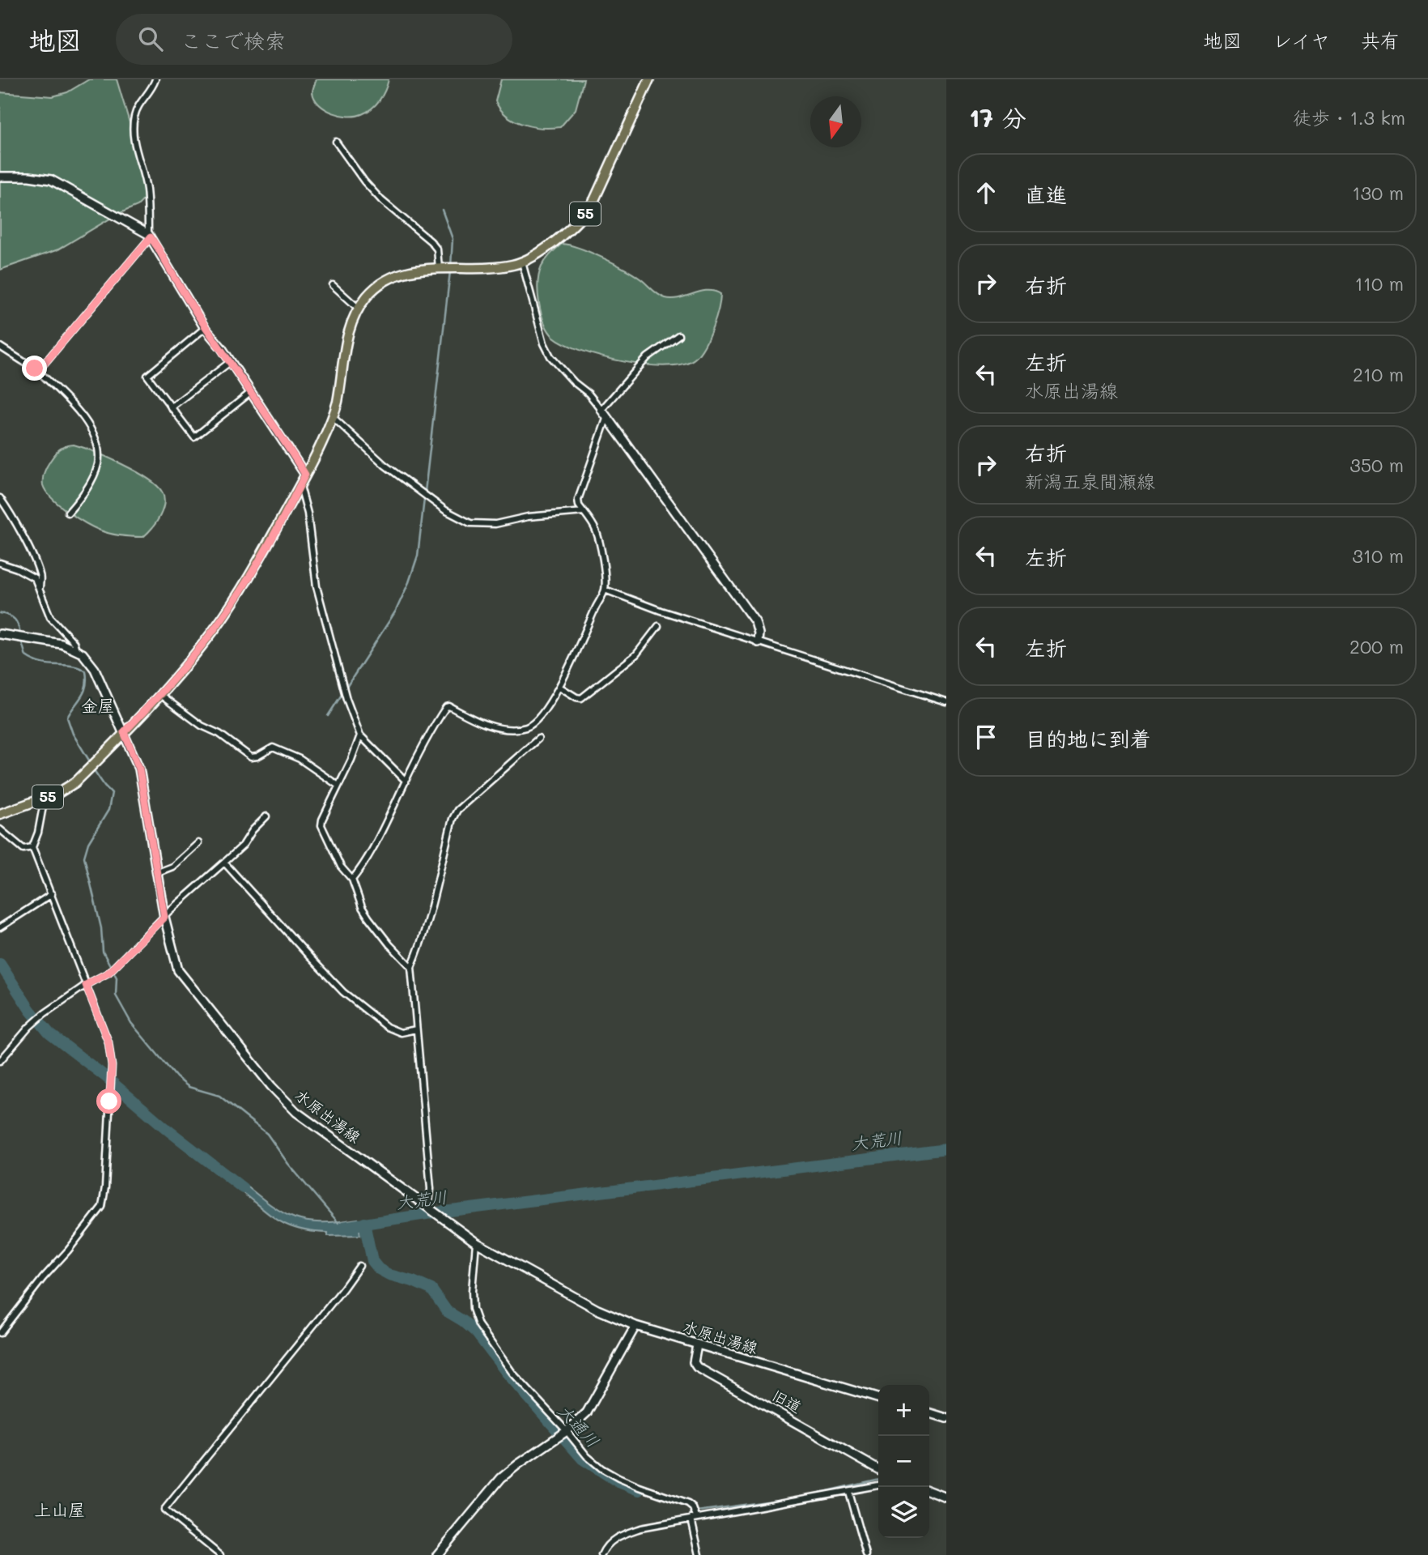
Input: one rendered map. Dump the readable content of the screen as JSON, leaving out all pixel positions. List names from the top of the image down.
{
  "streets": {
    "main road": ["55"],
    "street": ["水原出湯線", "旧道"]
  },
  "crossings": [
    ["55", "水原出湯線"],
    ["水原出湯線", "旧道"]
  ],
  "districts": ["金屋", "上山屋"],
  "water": ["大荒川", "大通川"],
  "north": "bottom",
  "page": {
    "header": "地図",
    "search": "ここで検索",
    "nav": ["地図", "レイヤ", "共有"],
    "heading": ["17 分", "徒歩 · 1.3 km"],
    "list": [
      ["直進", "130 m"],
      ["右折", "110 m"],
      ["左折", "水原出湯線", "210 m"],
      ["右折", "新潟五泉間瀬線", "350 m"],
      ["左折", "310 m"],
      ["左折", "200 m"],
      "目的地に到着"
    ],
    "map_buttons": ["+", "−"]
  }
}
